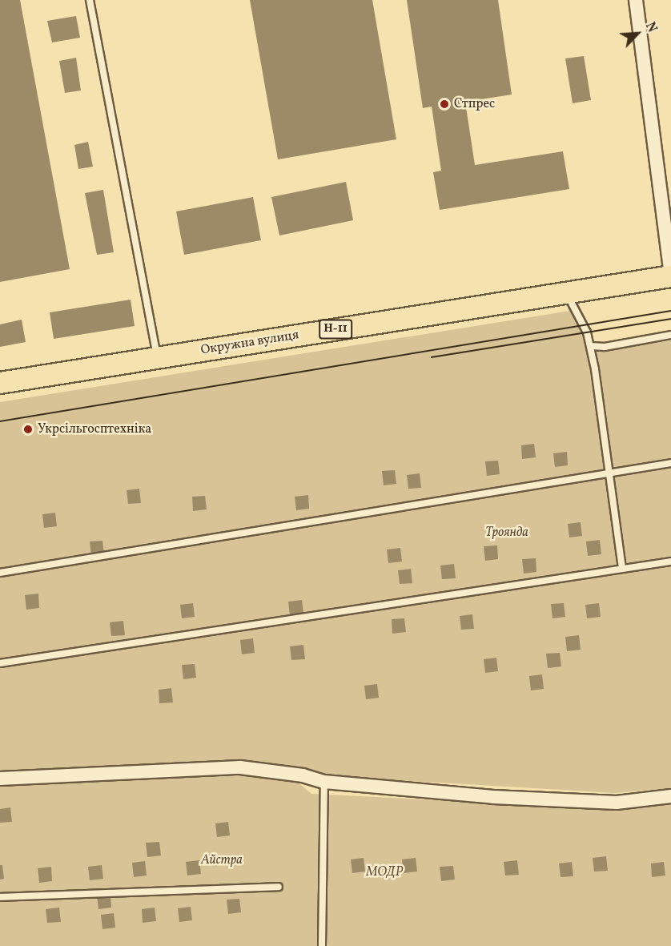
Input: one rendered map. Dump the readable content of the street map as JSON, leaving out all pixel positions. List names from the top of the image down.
{
  "streets": {
    "main road": ["Н-11", "Окружна вулиця"]
  },
  "parks": ["Троянда", "Айстра", "МОДР"],
  "places": ["Стпрес", "Укрсільгосптехніка"],
  "north": "top right"
}
